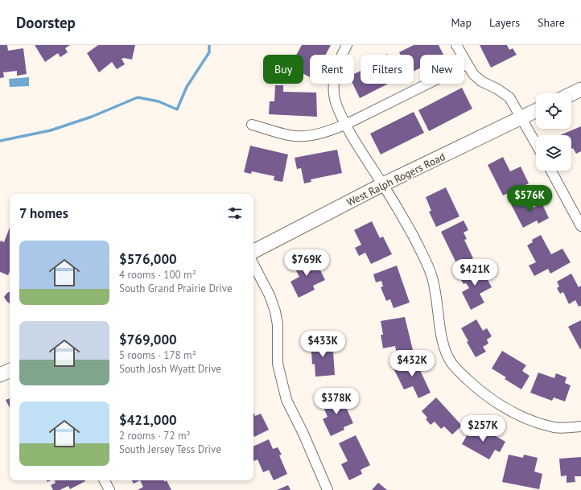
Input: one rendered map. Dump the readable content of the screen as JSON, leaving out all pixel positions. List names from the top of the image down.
{
  "streets": {
    "street": ["West Ralph Rogers Road"]
  },
  "page": {
    "header": "Doorstep",
    "nav": ["Map", "Layers", "Share"],
    "chip": [
      "Buy",
      "Rent",
      "Filters",
      "New"
    ],
    "price": [
      "$576K",
      "$769K",
      "$421K",
      "$433K",
      "$432K",
      "$378K",
      "$257K"
    ],
    "heading": "7 homes",
    "list": [
      {
        "name": "$576,000",
        "note": "4 rooms · 100 m² · South Grand Prairie Drive"
      },
      {
        "name": "$769,000",
        "note": "5 rooms · 178 m² · South Josh Wyatt Drive"
      },
      {
        "name": "$421,000",
        "note": "2 rooms · 72 m² · South Jersey Tess Drive"
      }
    ]
  }
}
